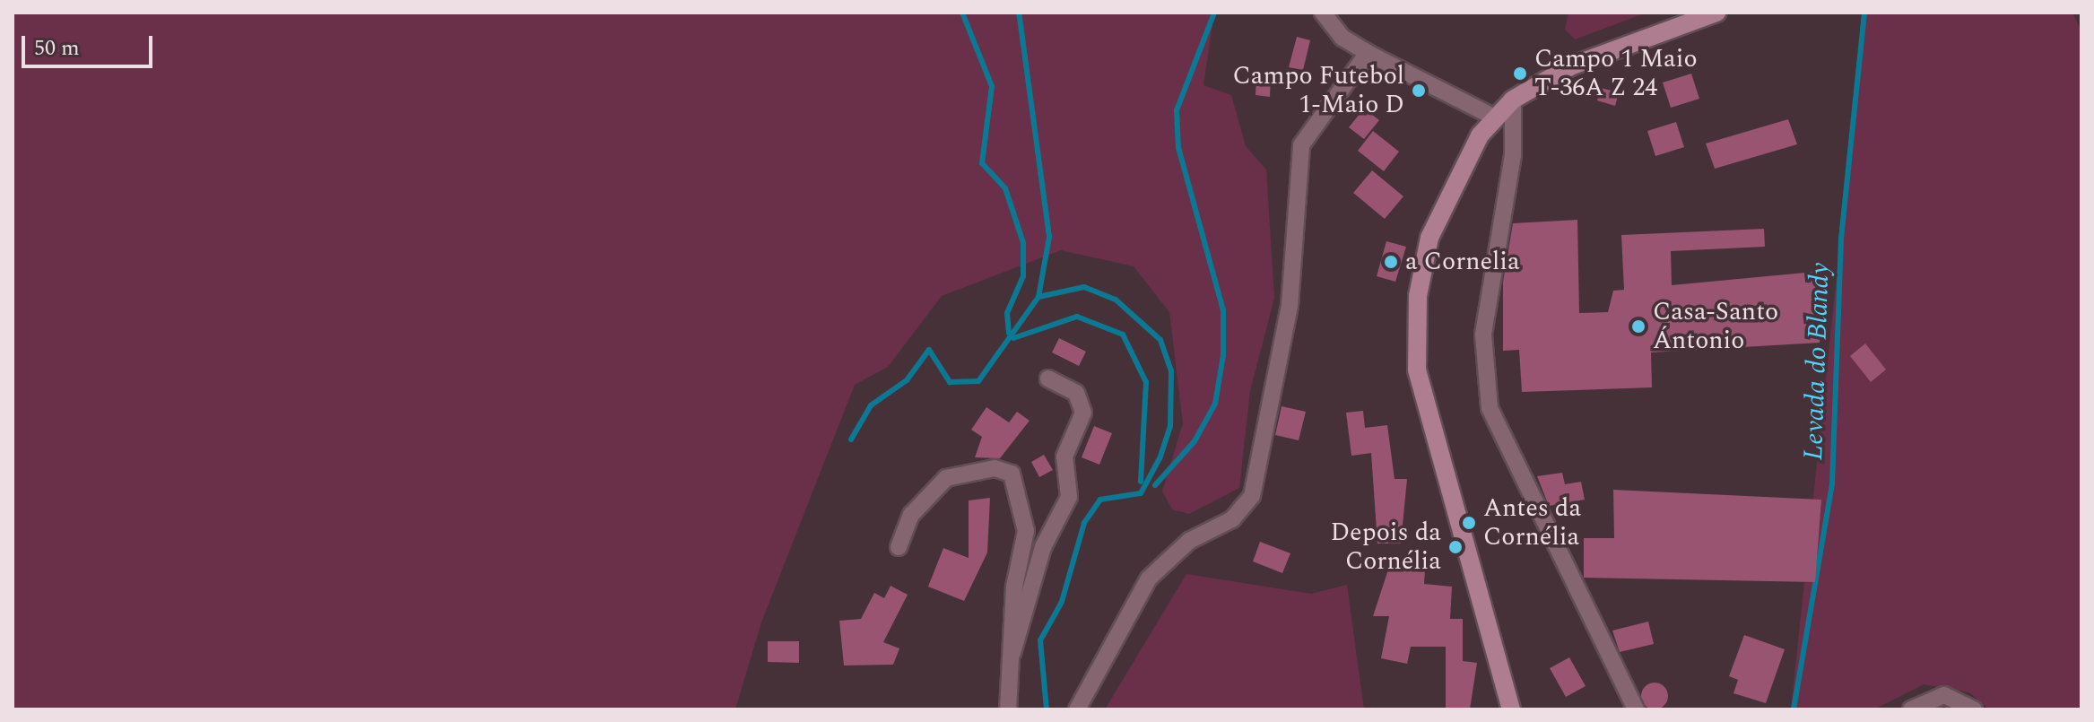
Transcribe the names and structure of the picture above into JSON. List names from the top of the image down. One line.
{"water":["Levada do Blandy"],"places":["Campo 1 Maio T-36A Z 24","Campo Futebol 1-Maio D","a Cornelia","Casa-Santo Ántonio","Antes da Cornélia","Depois da Cornélia"],"scale_bar":"50 m"}
